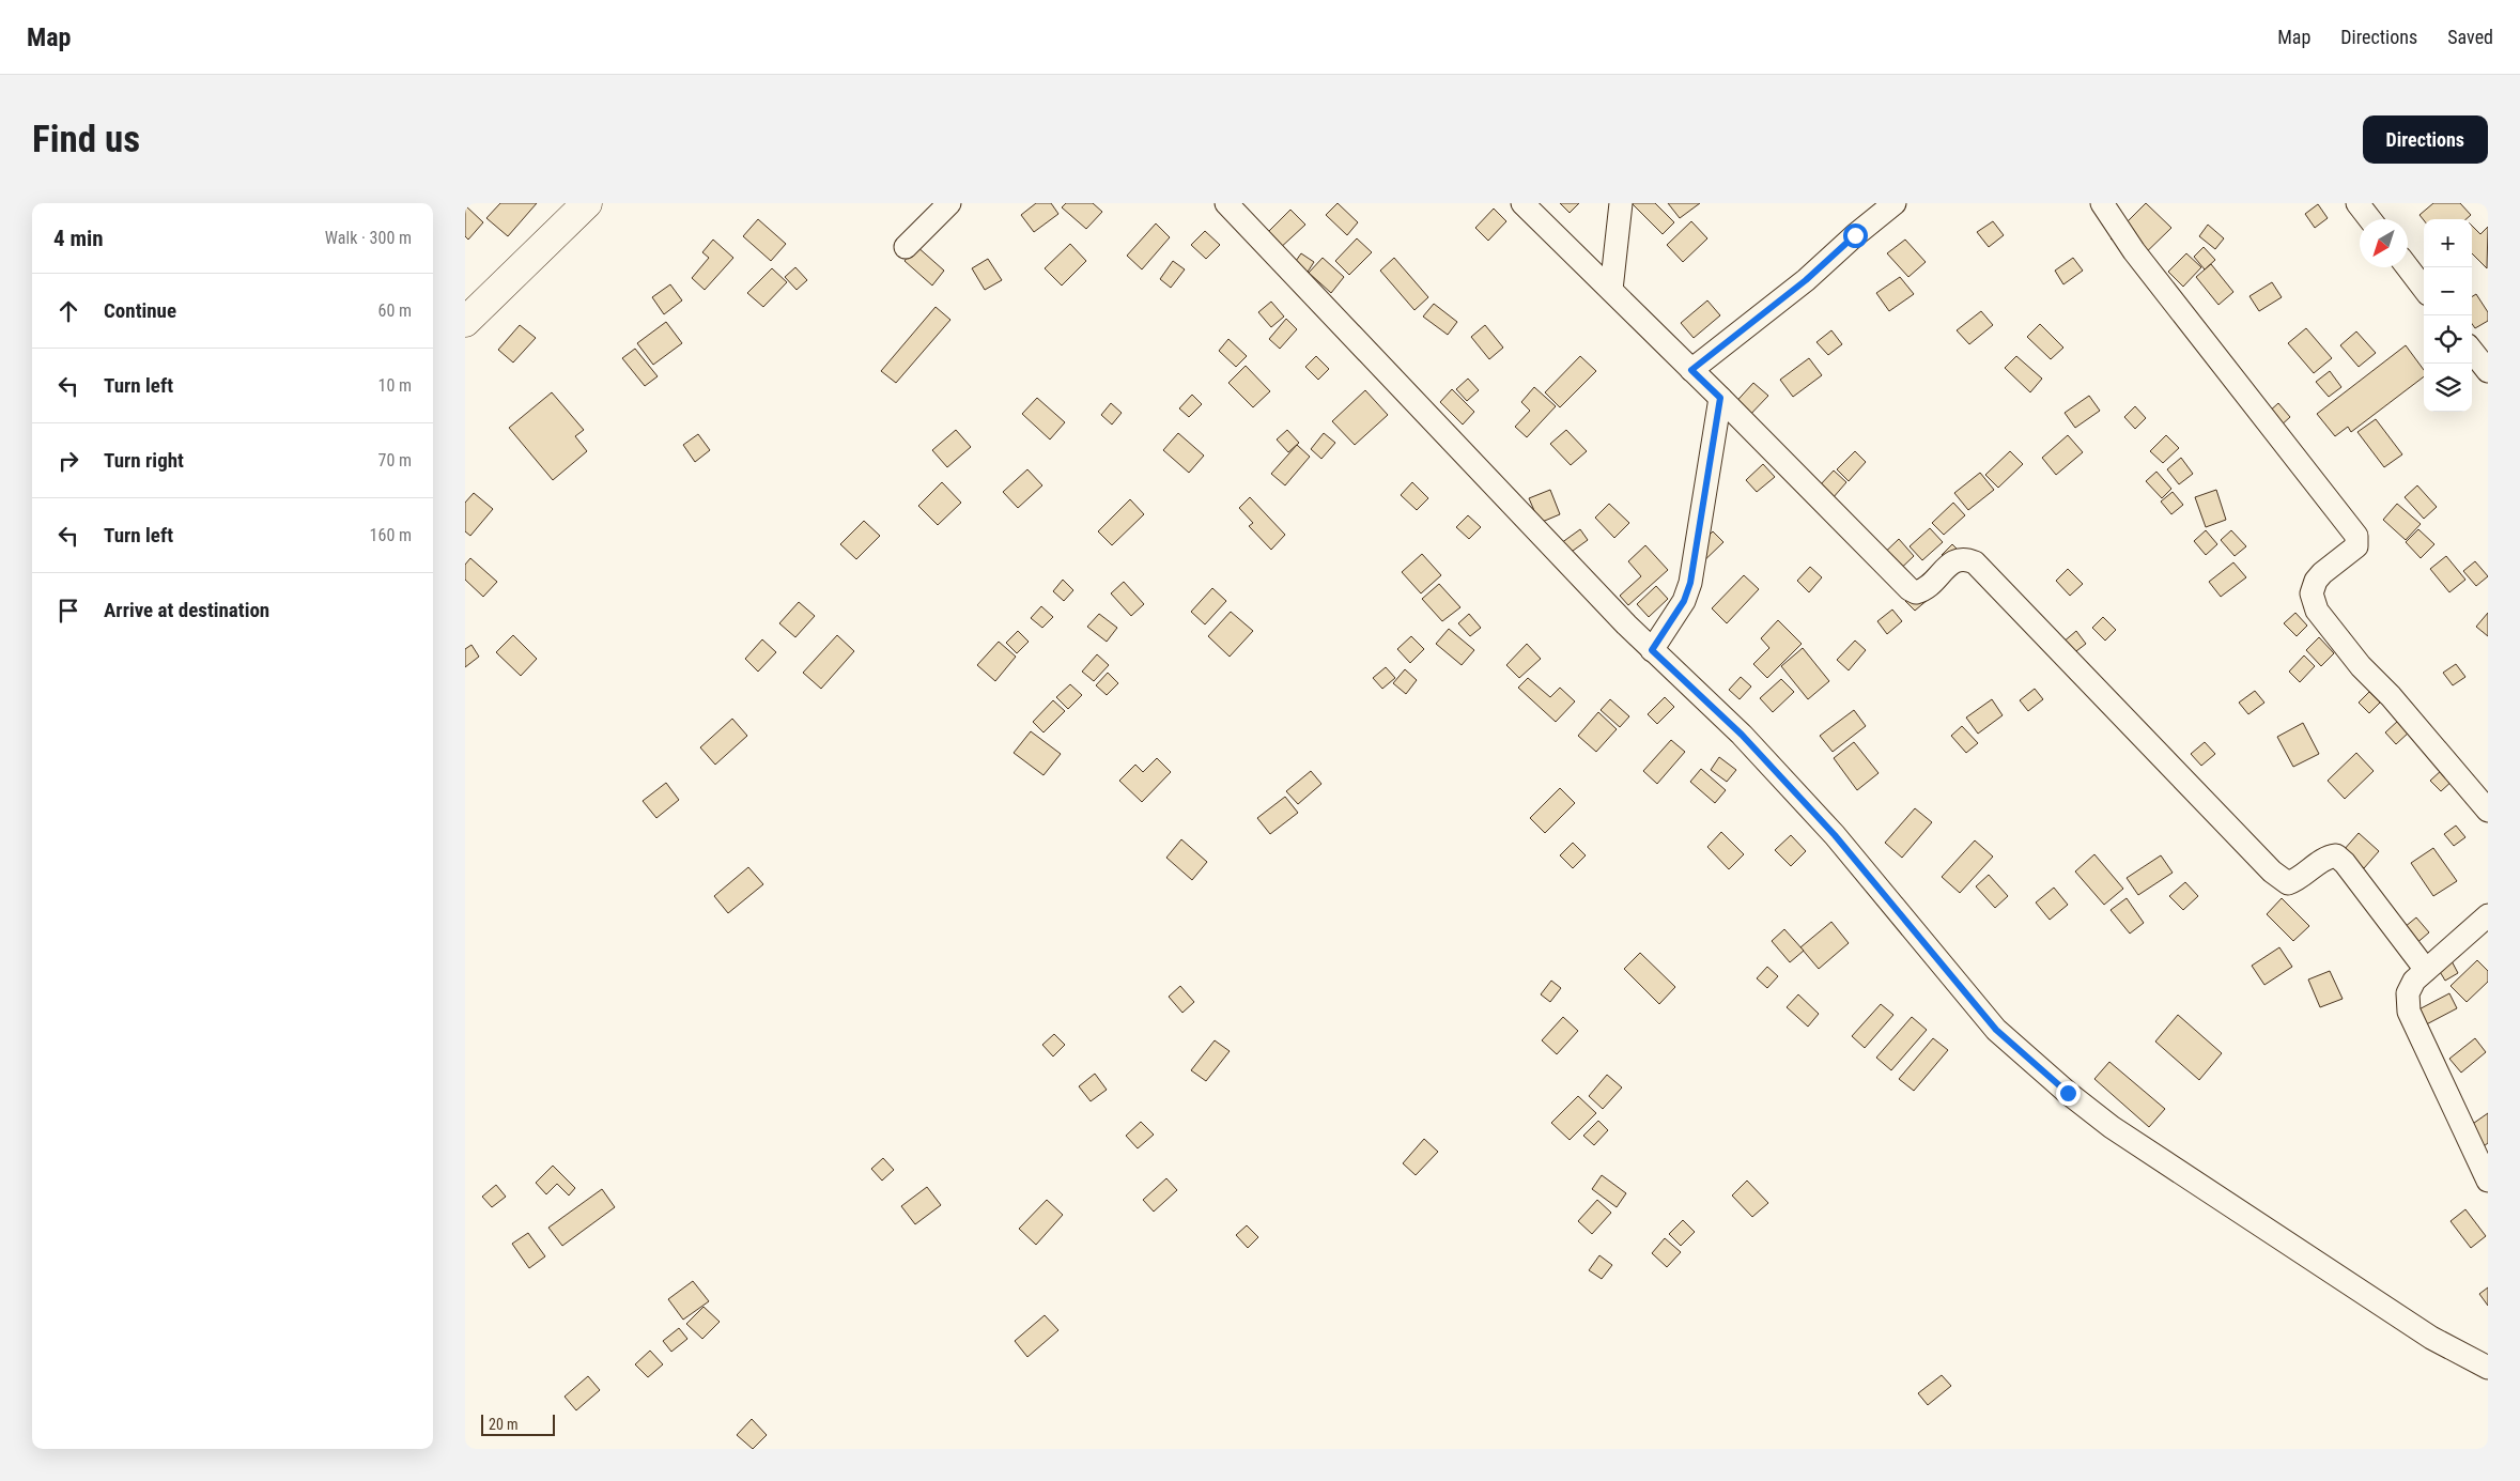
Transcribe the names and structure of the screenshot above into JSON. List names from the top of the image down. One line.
{"scale_bar":"20 m","north":"bottom left","page":{"header":"Map","nav":["Map","Directions","Saved"],"buttons":"Directions","title":"Find us","heading":["4 min","Walk · 300 m"],"map_buttons":["+","−"],"list":[["Continue","60 m"],["Turn left","10 m"],["Turn right","70 m"],["Turn left","160 m"],"Arrive at destination"],"scale":"20 m"}}
